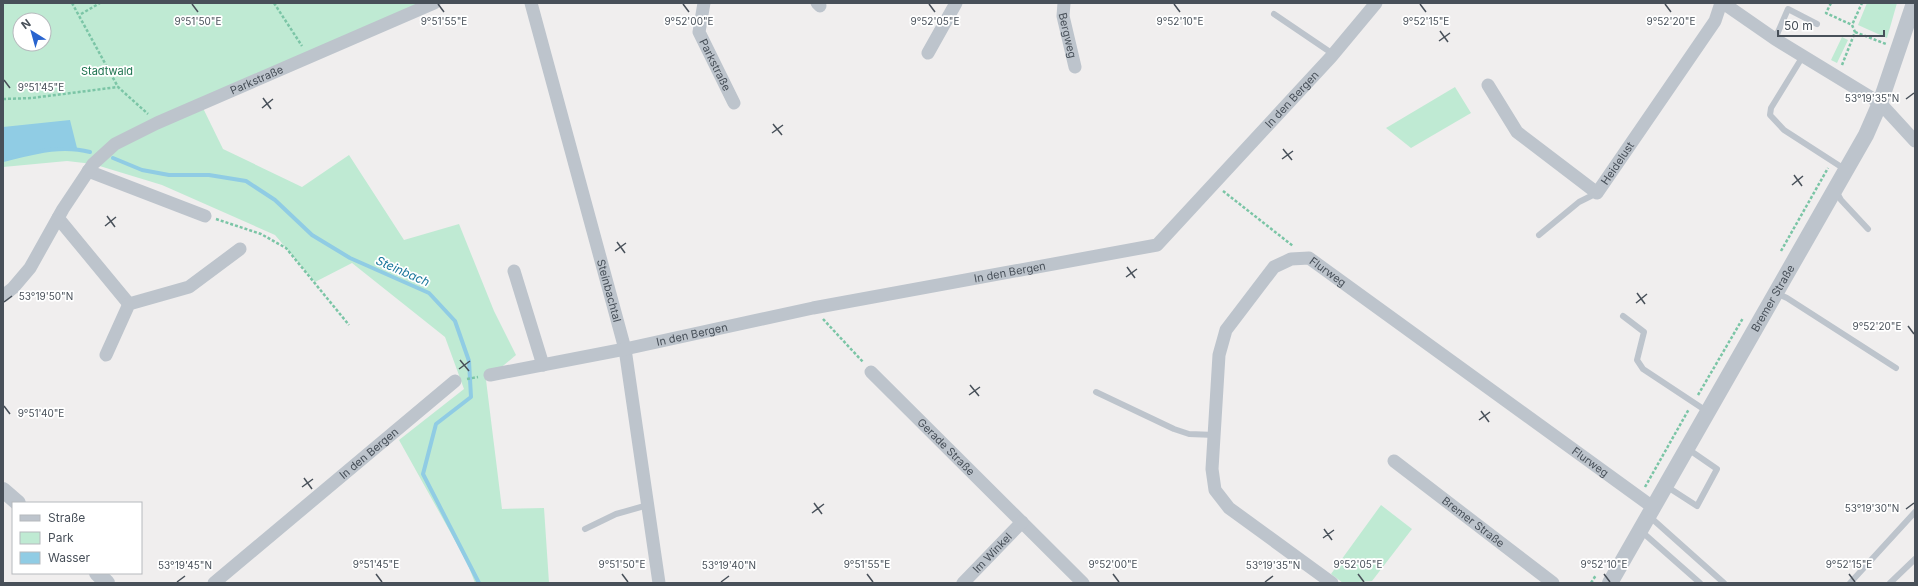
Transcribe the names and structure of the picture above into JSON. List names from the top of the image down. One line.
{"streets":{"street":["Bergweg","Parkstraße","In den Bergen","Heidelust","Flurweg","Steinbachtal","Bremer Straße","Gerade Straße","Im Winkel"]},"crossings":[["In den Bergen","Steinbachtal"],["Flurweg","Bremer Straße"],["Gerade Straße","Im Winkel"]],"water":["Steinbach"],"parks":["Stadtwald"],"legend":["Straße","Park","Wasser"],"scale_bar":"50 m","north":"top left","coordinates":["9°51'50\"E","9°51'55\"E","9°52'05\"E","9°52'10\"E","9°52'15\"E","9°52'20\"E","9°52'00\"E","9°51'45\"E","53°19'35\"N","53°19'50\"N","9°51'40\"E","53°19'30\"N","53°19'45\"N","53°19'40\"N"]}
